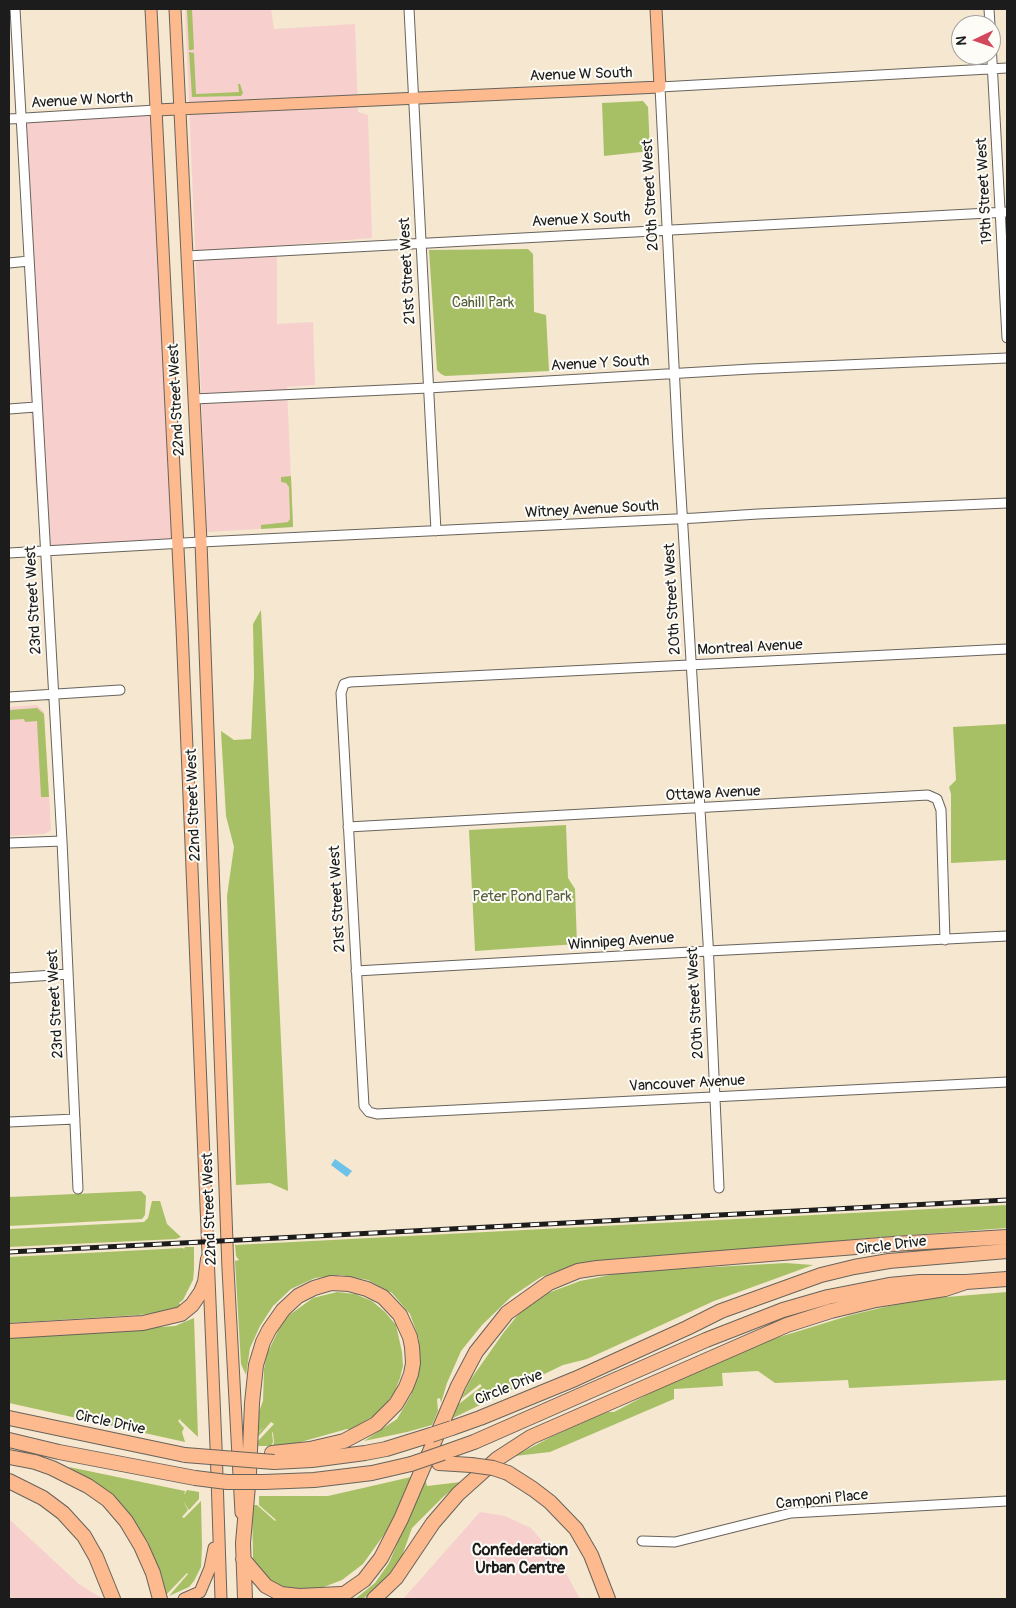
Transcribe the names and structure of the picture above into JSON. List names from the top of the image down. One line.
{"streets":{"highway":["22nd Street West","Circle Drive"],"main road":["Avenue W South","20th Street West"],"street":["Avenue W North","19th Street West","Avenue X South","21st Street West","Avenue Y South","Witney Avenue South","23rd Street West","Montreal Avenue","Ottawa Avenue","Winnipeg Avenue","Vancouver Avenue","Camponi Place"]},"crossings":[["Avenue W South","Avenue W North"],["Avenue W South","19th Street West"],["Avenue W South","20th Street West"],["Avenue W South","21st Street West"],["Avenue W South","22nd Street West"],["Avenue W North","22nd Street West"],["Avenue W North","23rd Street West"],["19th Street West","Avenue X South"],["20th Street West","Avenue X South"],["20th Street West","Avenue Y South"],["20th Street West","Witney Avenue South"],["20th Street West","Montreal Avenue"],["20th Street West","Ottawa Avenue"],["20th Street West","Winnipeg Avenue"],["20th Street West","Vancouver Avenue"],["Avenue X South","21st Street West"],["Avenue X South","22nd Street West"],["21st Street West","Avenue Y South"],["21st Street West","Witney Avenue South"],["21st Street West","Montreal Avenue"],["21st Street West","Ottawa Avenue"],["21st Street West","Winnipeg Avenue"],["21st Street West","Vancouver Avenue"],["Avenue Y South","22nd Street West"],["22nd Street West","Witney Avenue South"],["Witney Avenue South","23rd Street West"],["Ottawa Avenue","Winnipeg Avenue"]],"districts":["Confederation Urban Centre"],"parks":["Cahill Park","Peter Pond Park"],"north":"left"}
